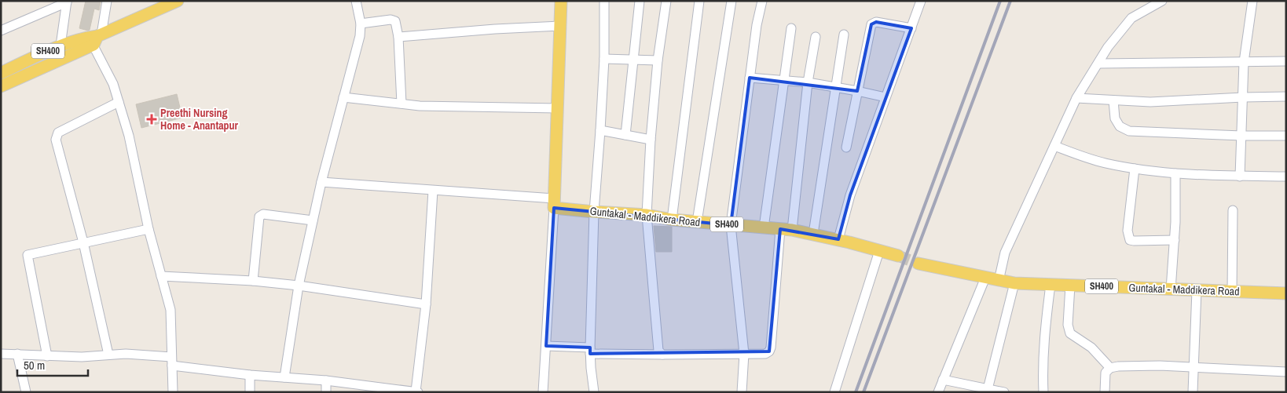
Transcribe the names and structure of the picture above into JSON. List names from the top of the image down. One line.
{"streets":{"main road":["SH400","Guntakal - Maddikera Road"]},"places":{"health":["Preethi Nursing Home - Anantapur"]},"scale_bar":"50 m"}
